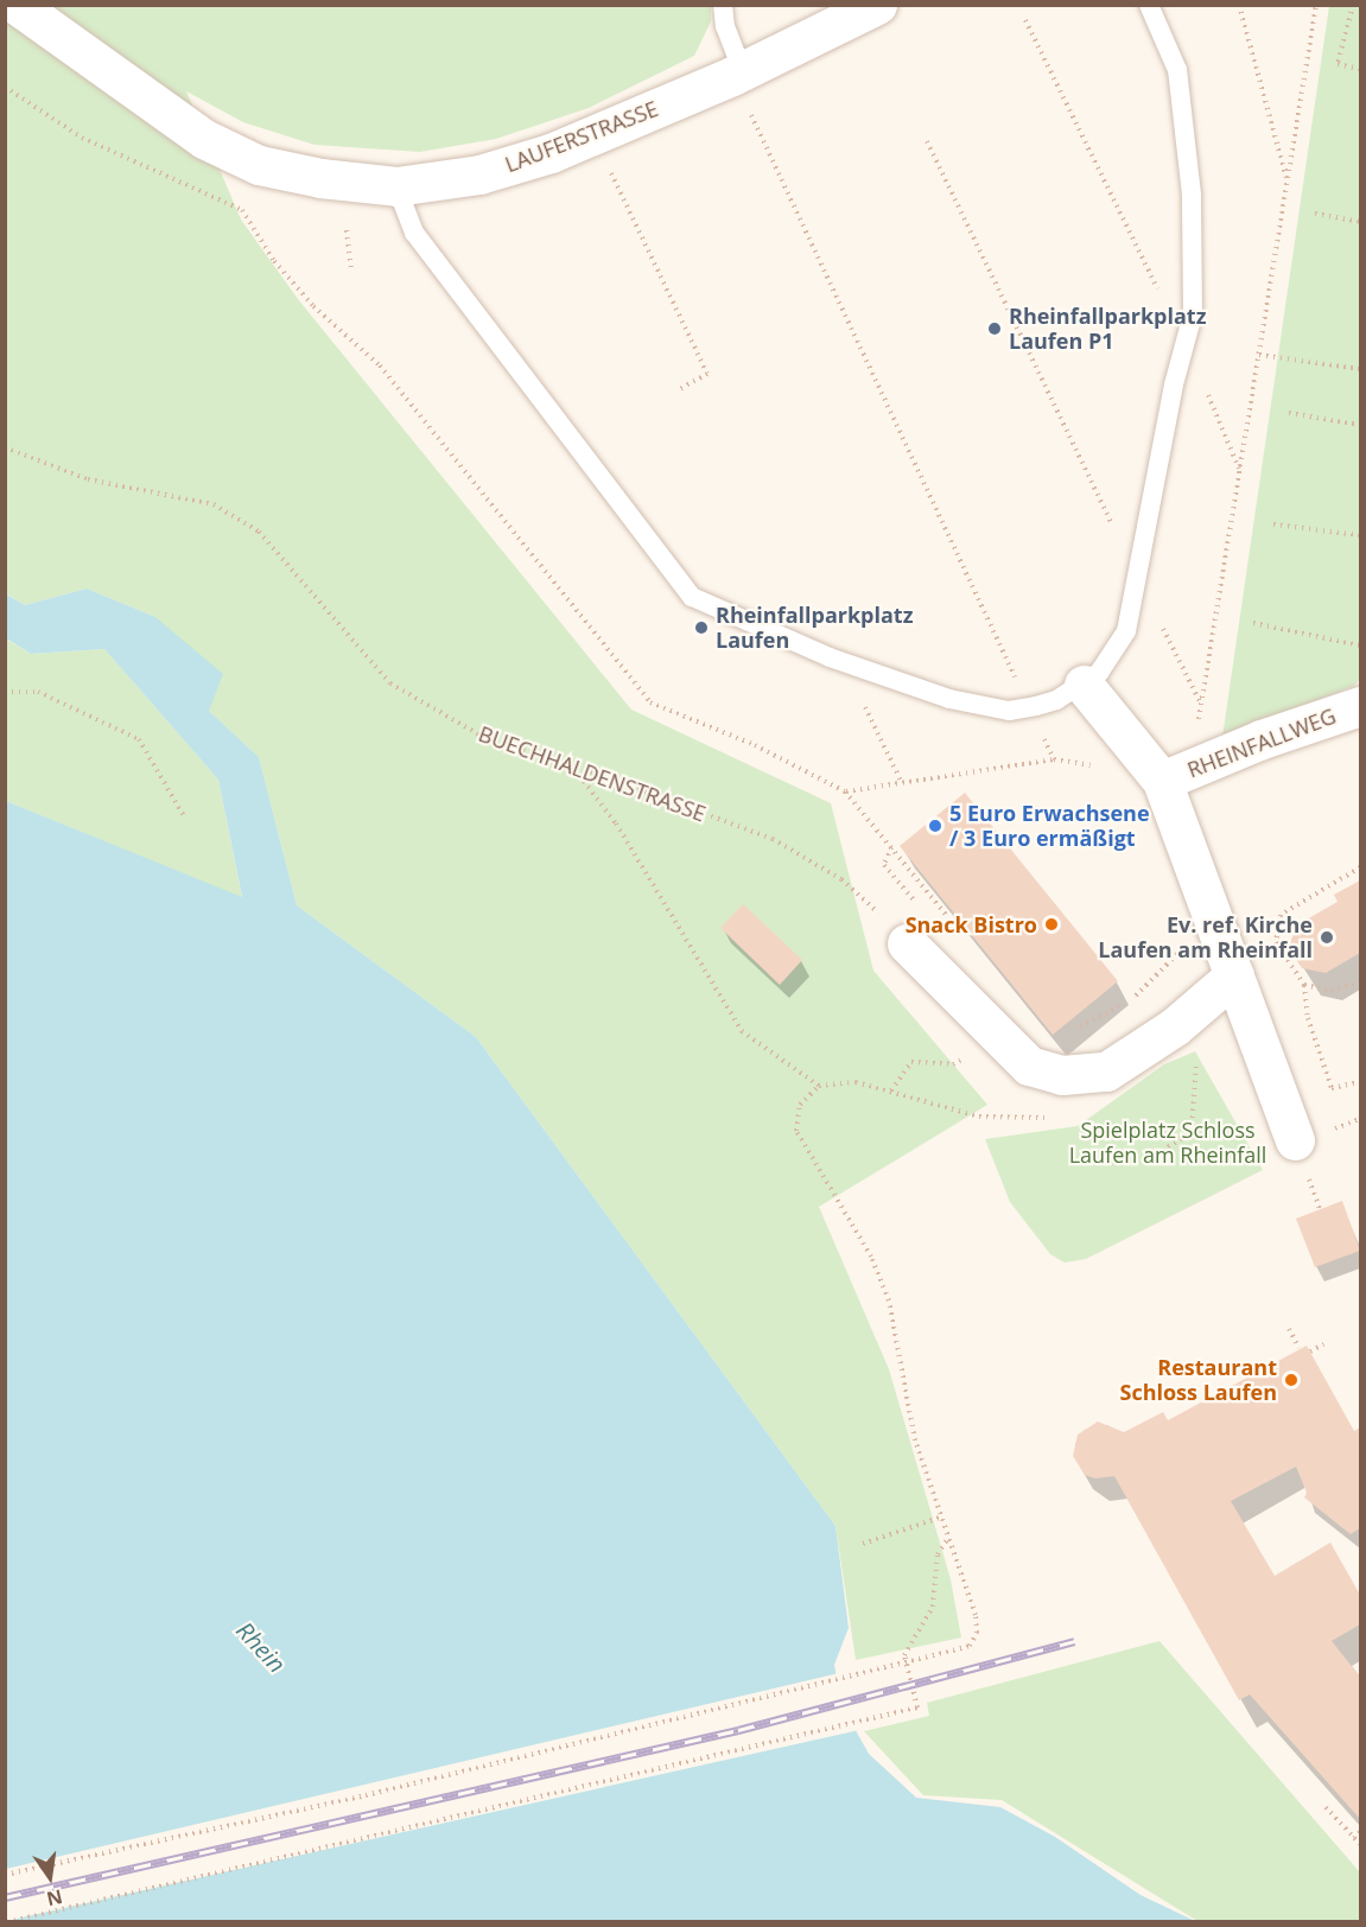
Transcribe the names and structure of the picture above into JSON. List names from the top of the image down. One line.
{"streets":{"street":["LAUFERSTRASSE","RHEINFALLWEG"],"path":["BUECHHALDENSTRASSE"]},"water":["Rhein"],"parks":["Spielplatz Schloss Laufen am Rheinfall"],"places":["Rheinfallparkplatz Laufen P1","Rheinfallparkplatz Laufen","5 Euro Erwachsene / 3 Euro ermäßigt","Snack Bistro","Ev. ref. Kirche Laufen am Rheinfall","Restaurant Schloss Laufen"],"north":"bottom"}
